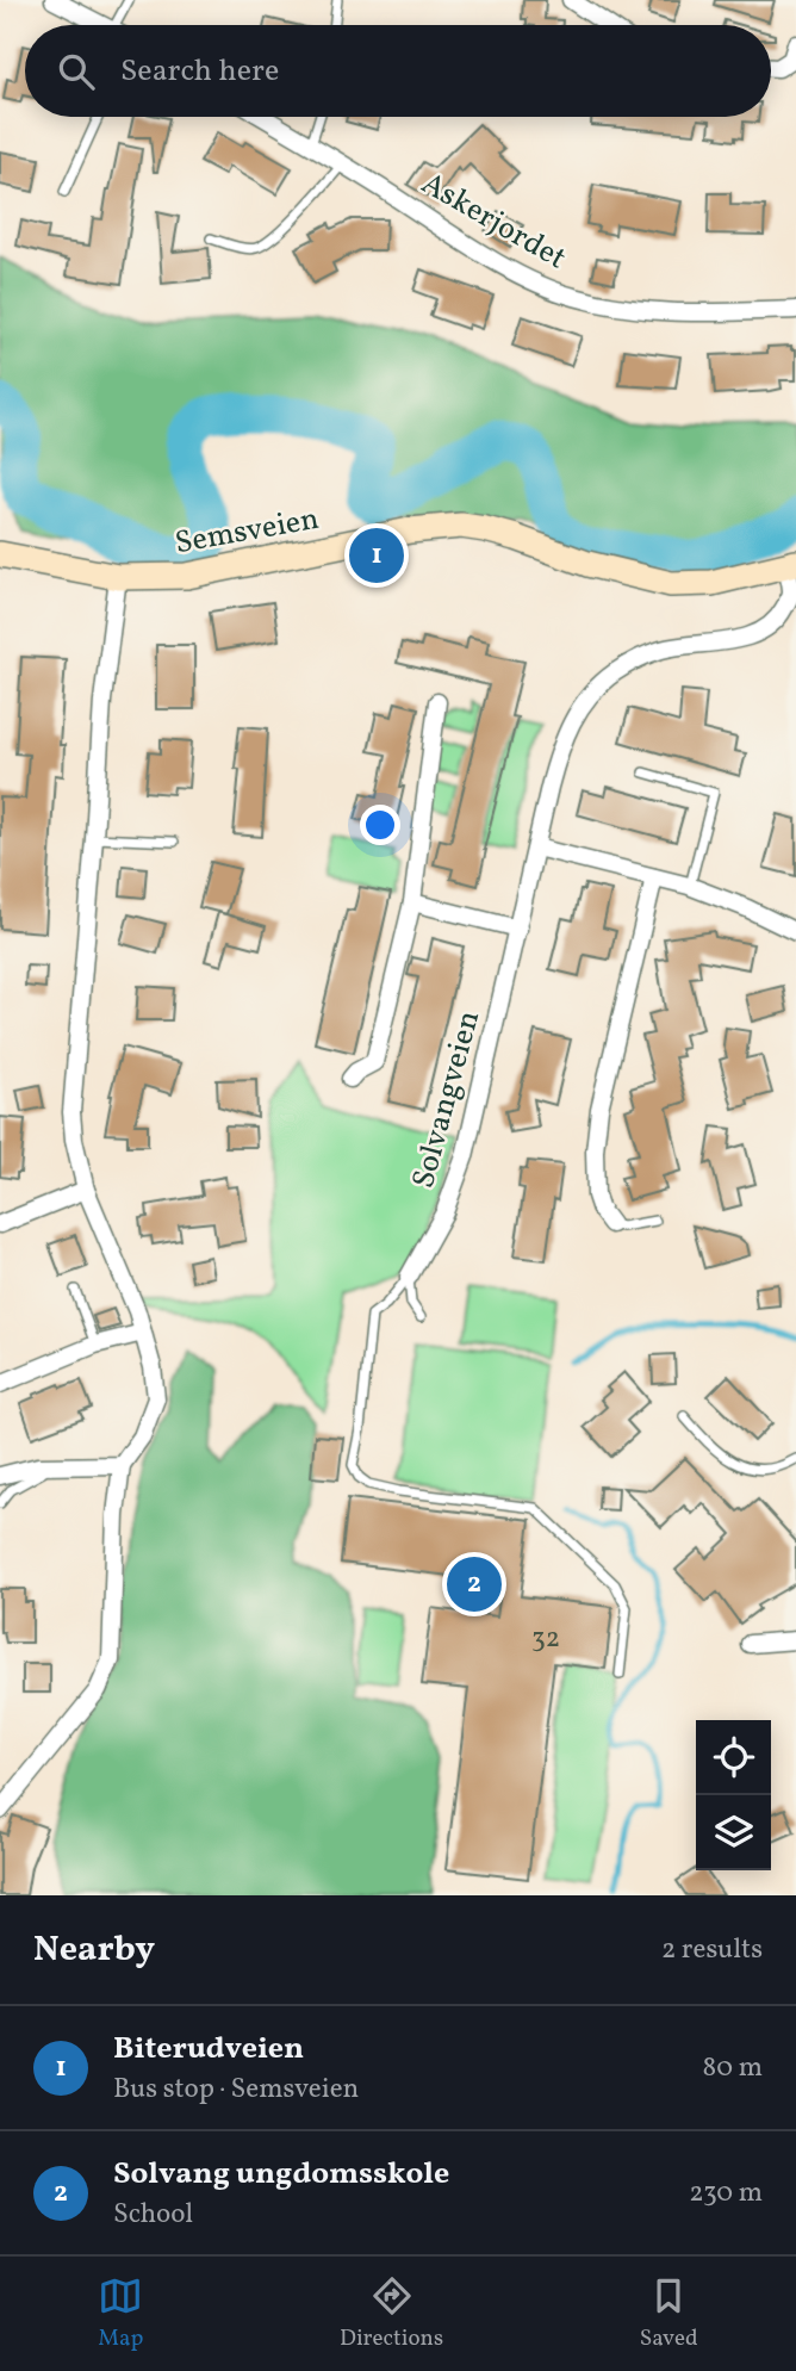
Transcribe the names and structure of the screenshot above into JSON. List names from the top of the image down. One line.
{"streets":{"main road":["Semsveien"],"street":["Askerjordet","Solvangveien"]},"crossings":[["Semsveien","Solvangveien"]],"house_numbers":["32"],"page":{"search":"Search here","pins":["1","2"],"heading":["Nearby","2 results"],"list":[{"mark":"1","name":"Biterudveien","note":"Bus stop · Semsveien","value":"80 m"},{"mark":"2","name":"Solvang ungdomsskole","note":"School","value":"230 m"}],"nav":["Map","Directions","Saved"]}}
